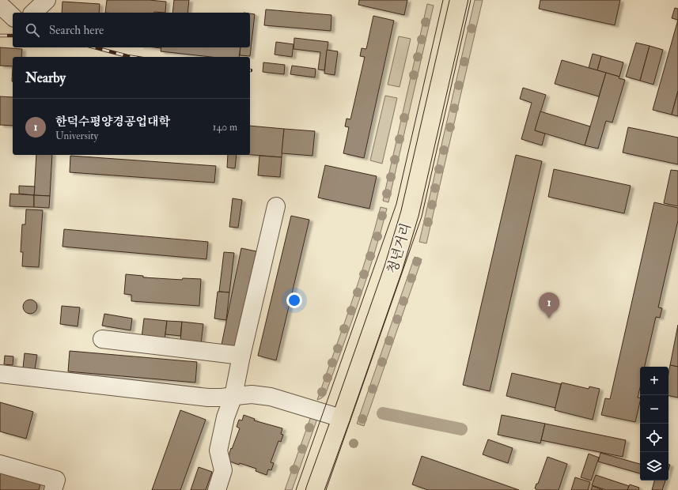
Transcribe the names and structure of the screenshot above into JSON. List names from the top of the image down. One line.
{"streets":{"main road":["청년거리"]},"page":{"search":"Search here","heading":"Nearby","list":[{"mark":"1","name":"한덕수평양경공업대학","note":"University","value":"140 m"}],"pins":"1","map_buttons":["+","−"]}}
